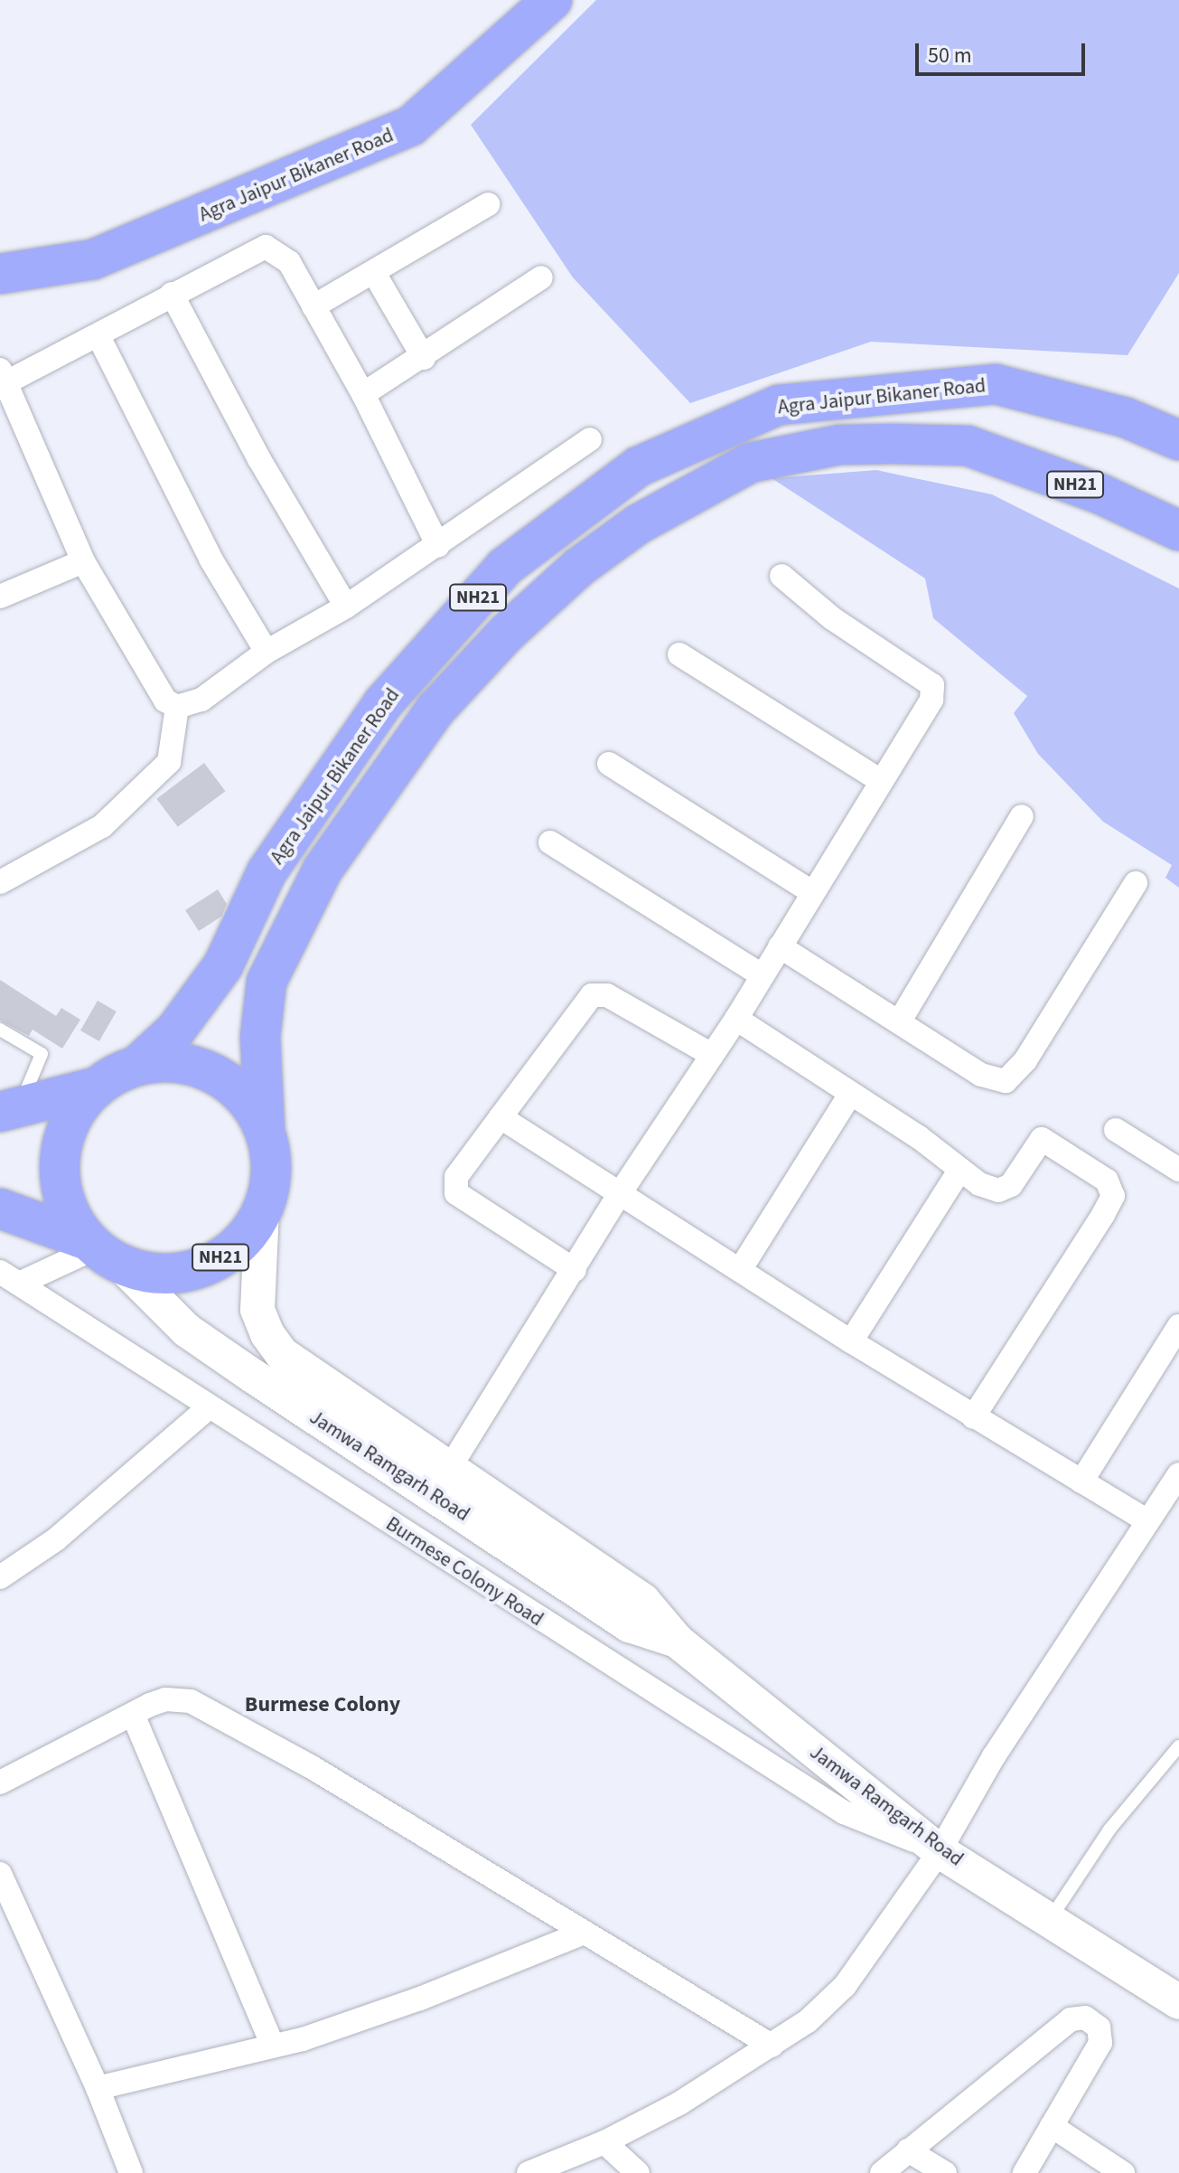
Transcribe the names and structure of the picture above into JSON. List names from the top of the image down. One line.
{"streets":{"highway":["Agra Jaipur Bikaner Road","NH21","Jamwa Ramgarh Road"],"street":["Burmese Colony Road"]},"crossings":[["Agra Jaipur Bikaner Road","NH21"],["Agra Jaipur Bikaner Road","Jamwa Ramgarh Road"],["NH21","Jamwa Ramgarh Road"],["Jamwa Ramgarh Road","Burmese Colony Road"]],"districts":["Burmese Colony"],"scale_bar":"50 m"}
